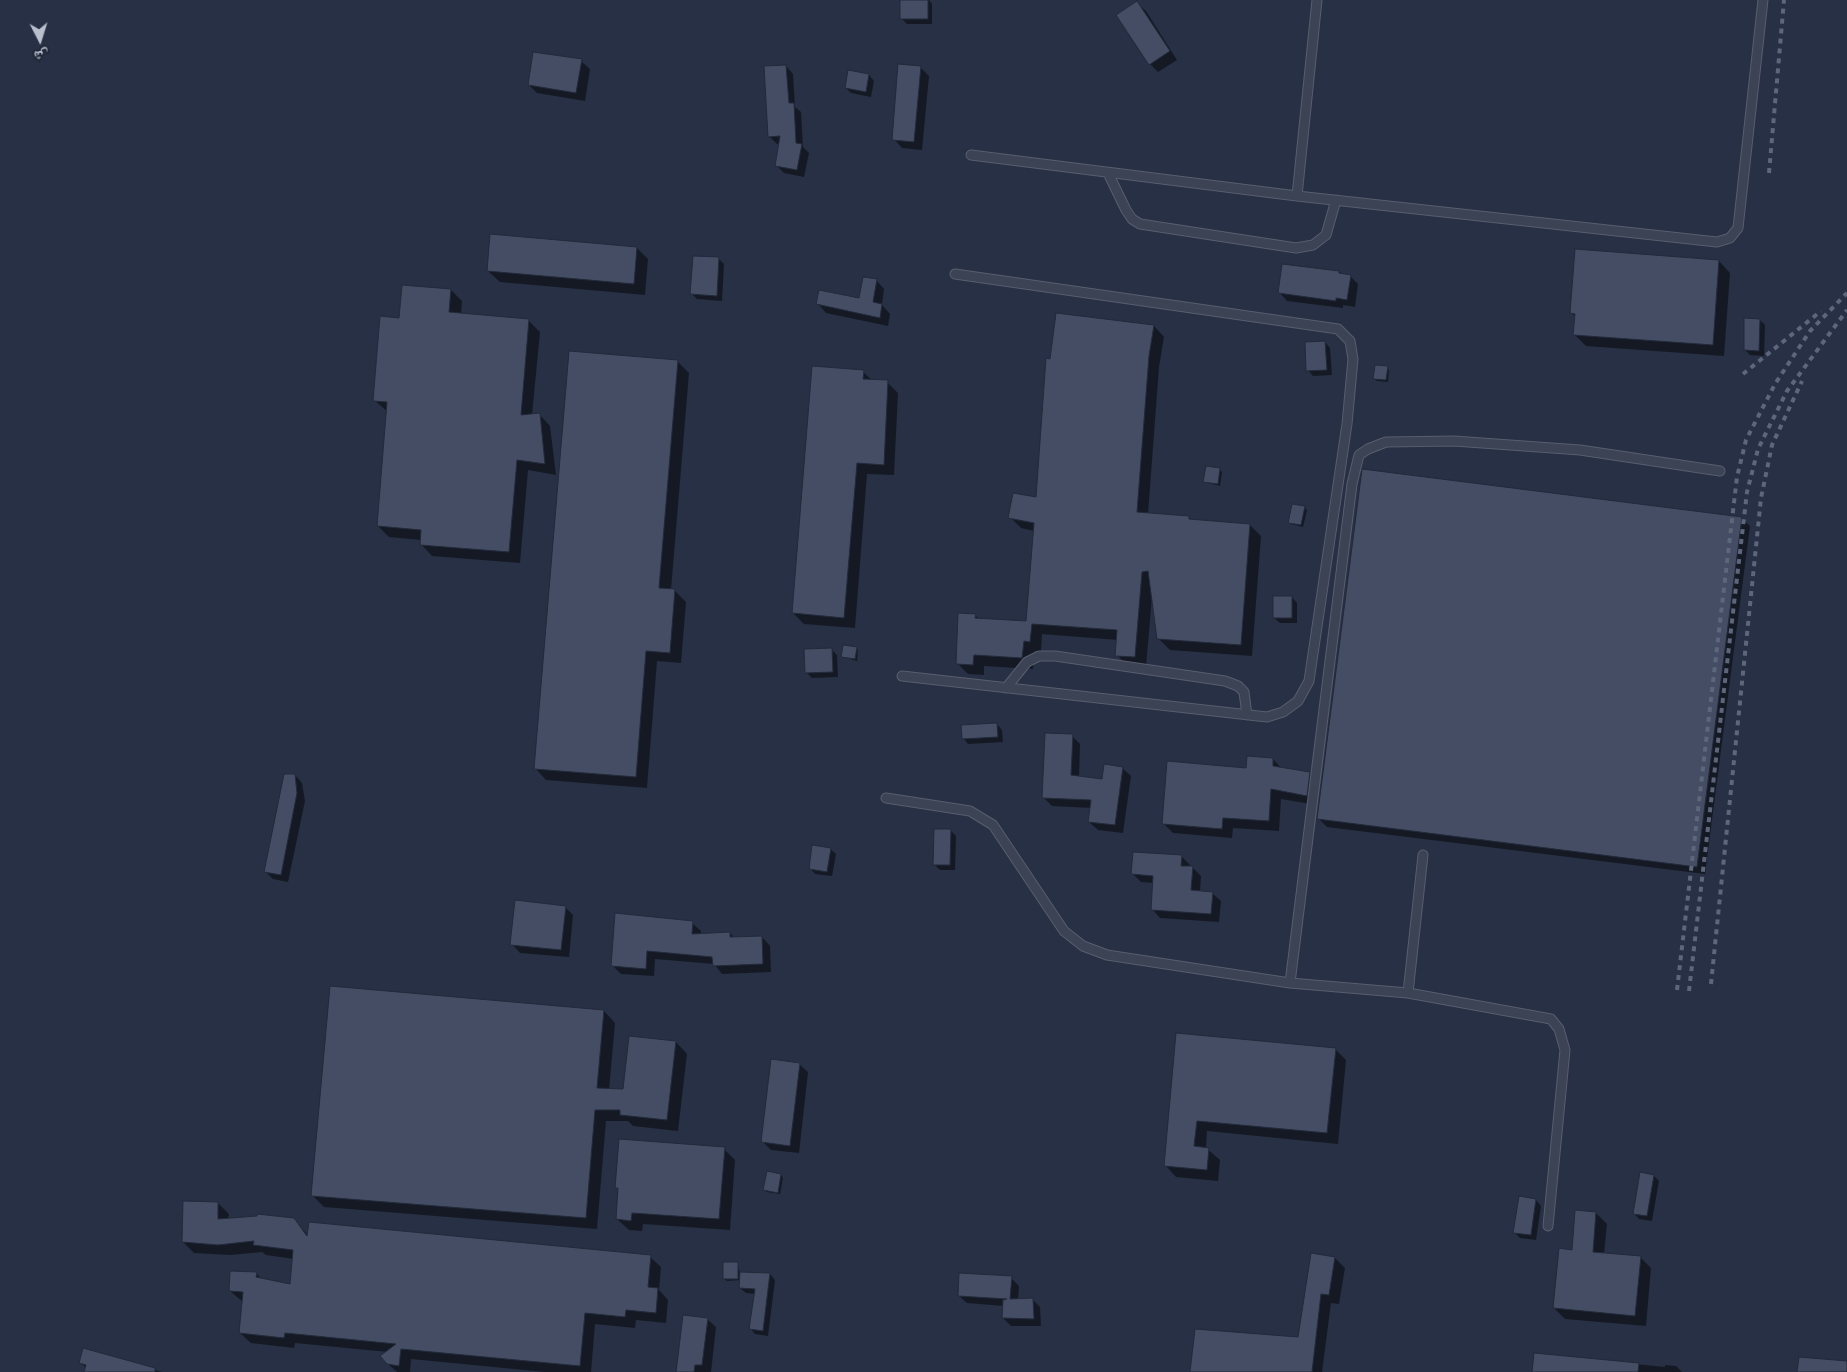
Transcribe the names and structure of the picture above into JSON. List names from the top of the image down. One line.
{"north":"bottom"}
